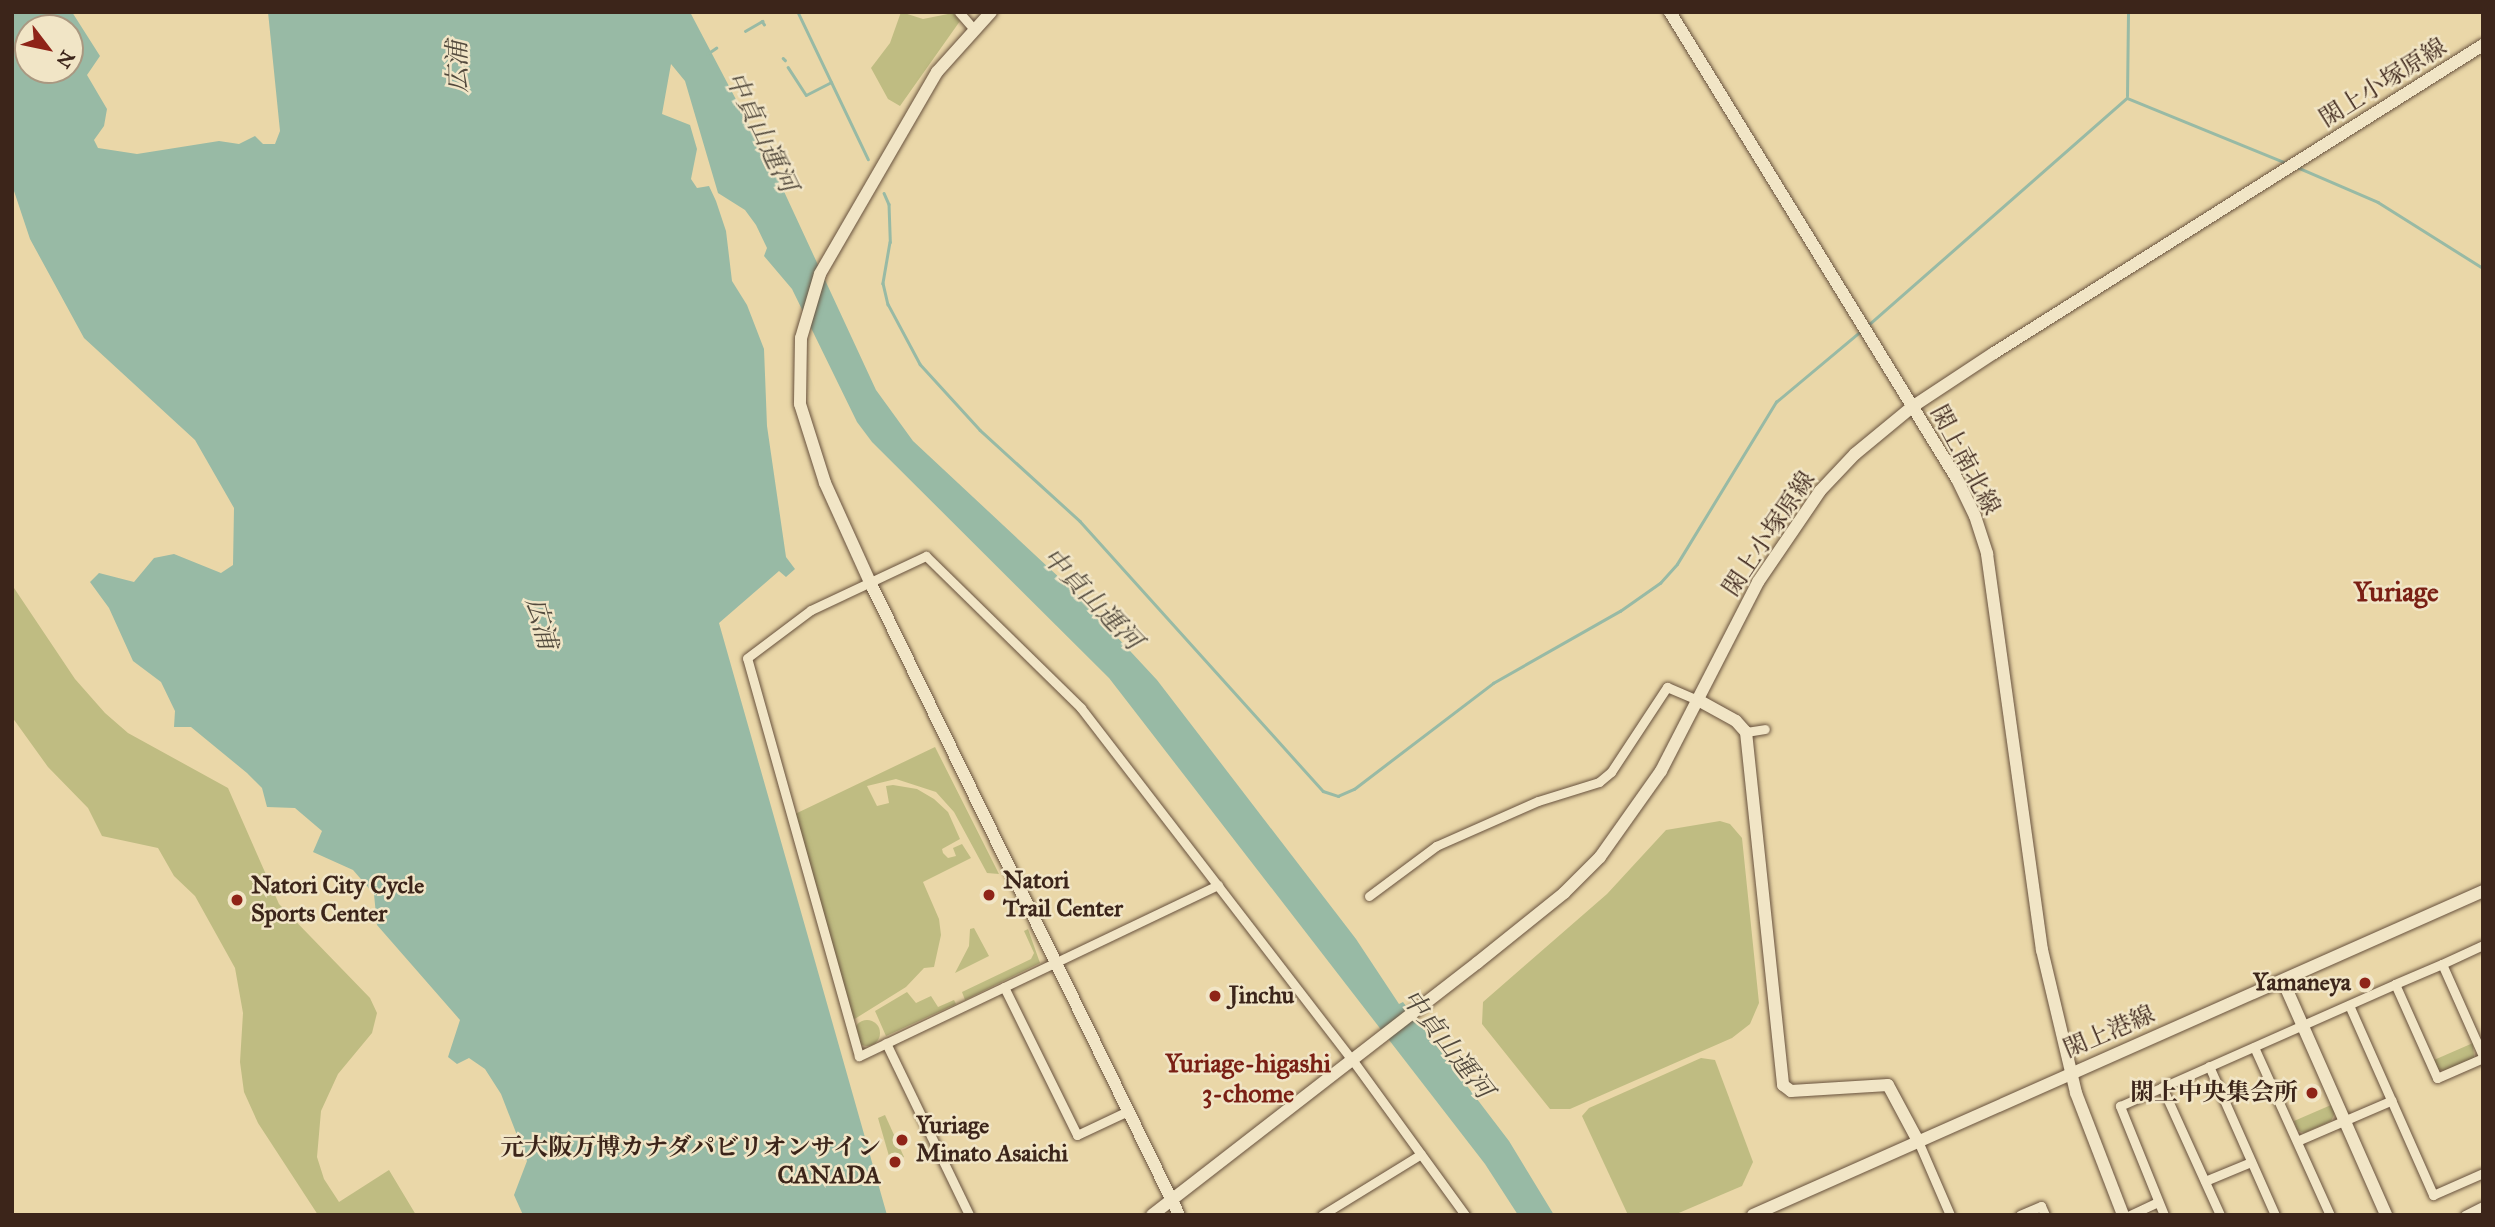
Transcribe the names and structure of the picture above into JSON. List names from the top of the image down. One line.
{"streets":{"street":["閖上小塚原線","閖上南北線","閖上港線"]},"crossings":[["閖上小塚原線","閖上南北線"],["閖上南北線","閖上港線"]],"districts":["Yuriage","Yuriage-higashi 3-chome"],"water":["広浦","中貞山運河"],"places":["Natori Trail Center","Natori City Cycle Sports Center","Yamaneya","Jinchu","閖上中央集会所","Yuriage Minato Asaichi","元大阪万博カナダパビリオンサイン CANADA"],"north":"bottom right"}
